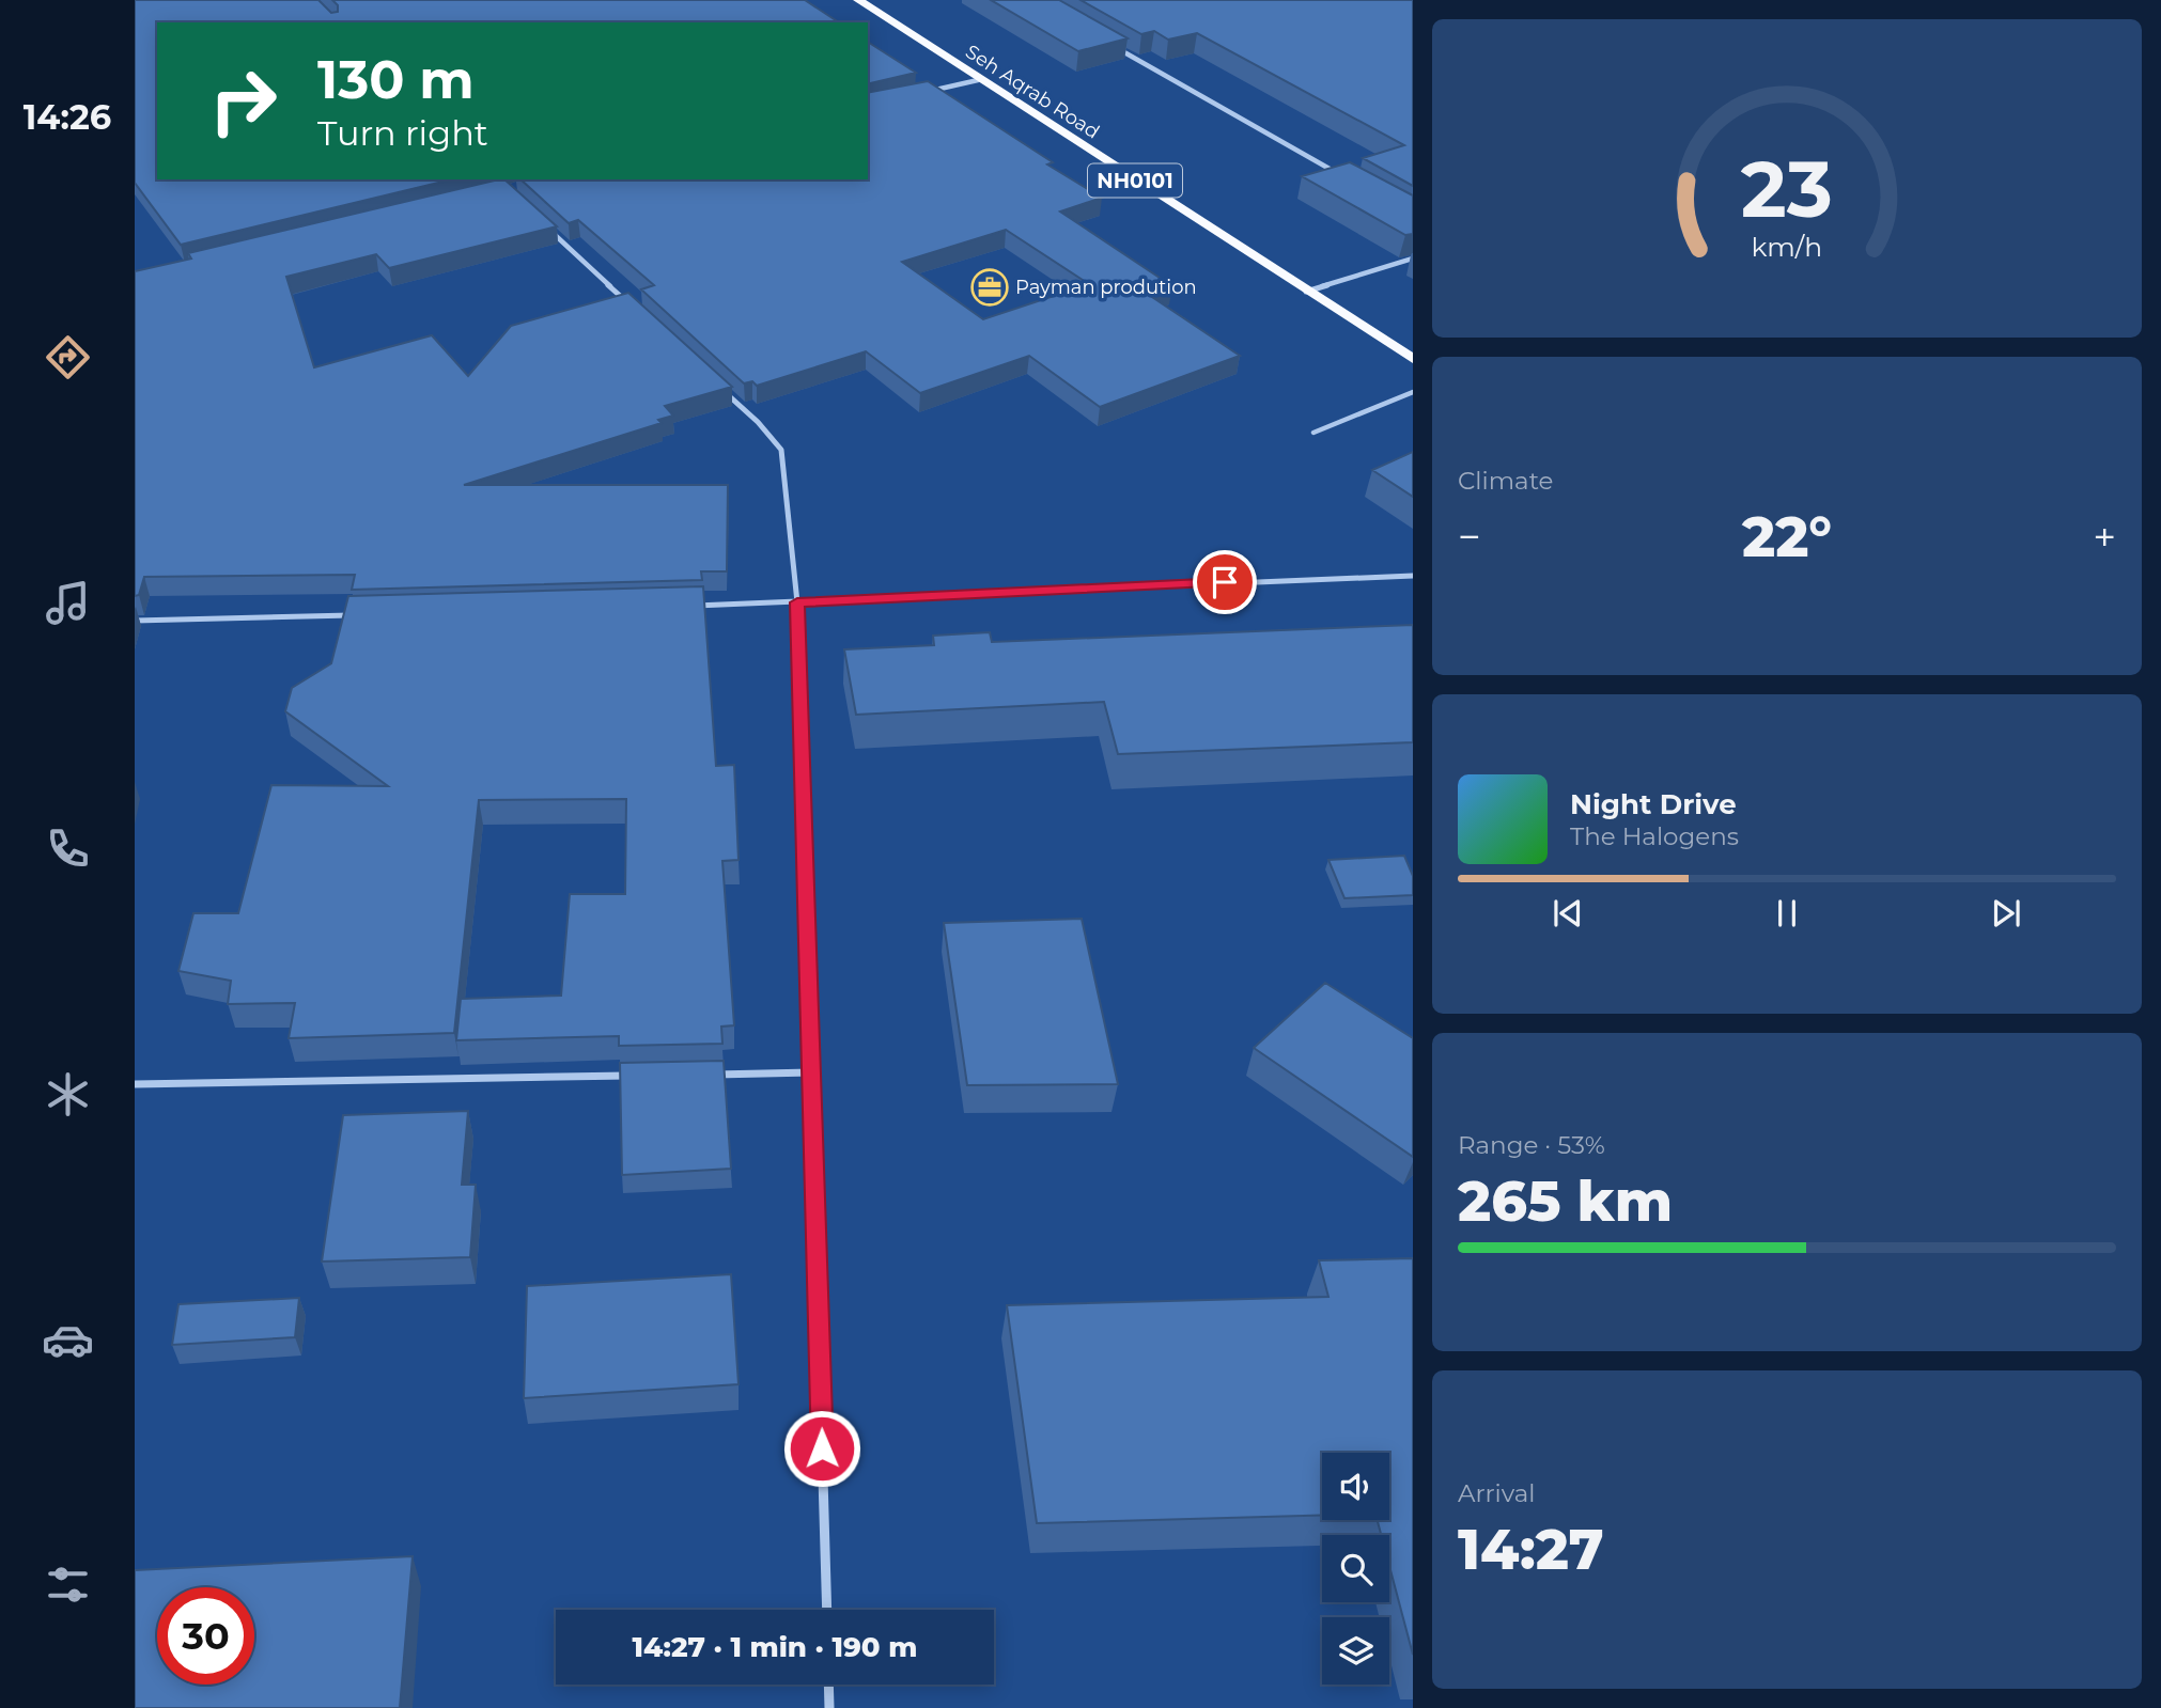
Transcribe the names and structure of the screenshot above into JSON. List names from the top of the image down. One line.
{"streets":{"highway":["Seh Aqrab Road","NH0101"]},"places":{"office":["Payman prodution"]},"page":{"tabs":"14:26","turn":["130 m","Turn right"],"tile":["Climate",["Range · 53%","265 km"],["Arrival","14:27"]],"heat":["−","22°","+"],"song":["Night Drive","The Halogens"],"limit":"30","trip":"14:27 · 1 min · 190 m","gauge":["23","km/h"]}}
